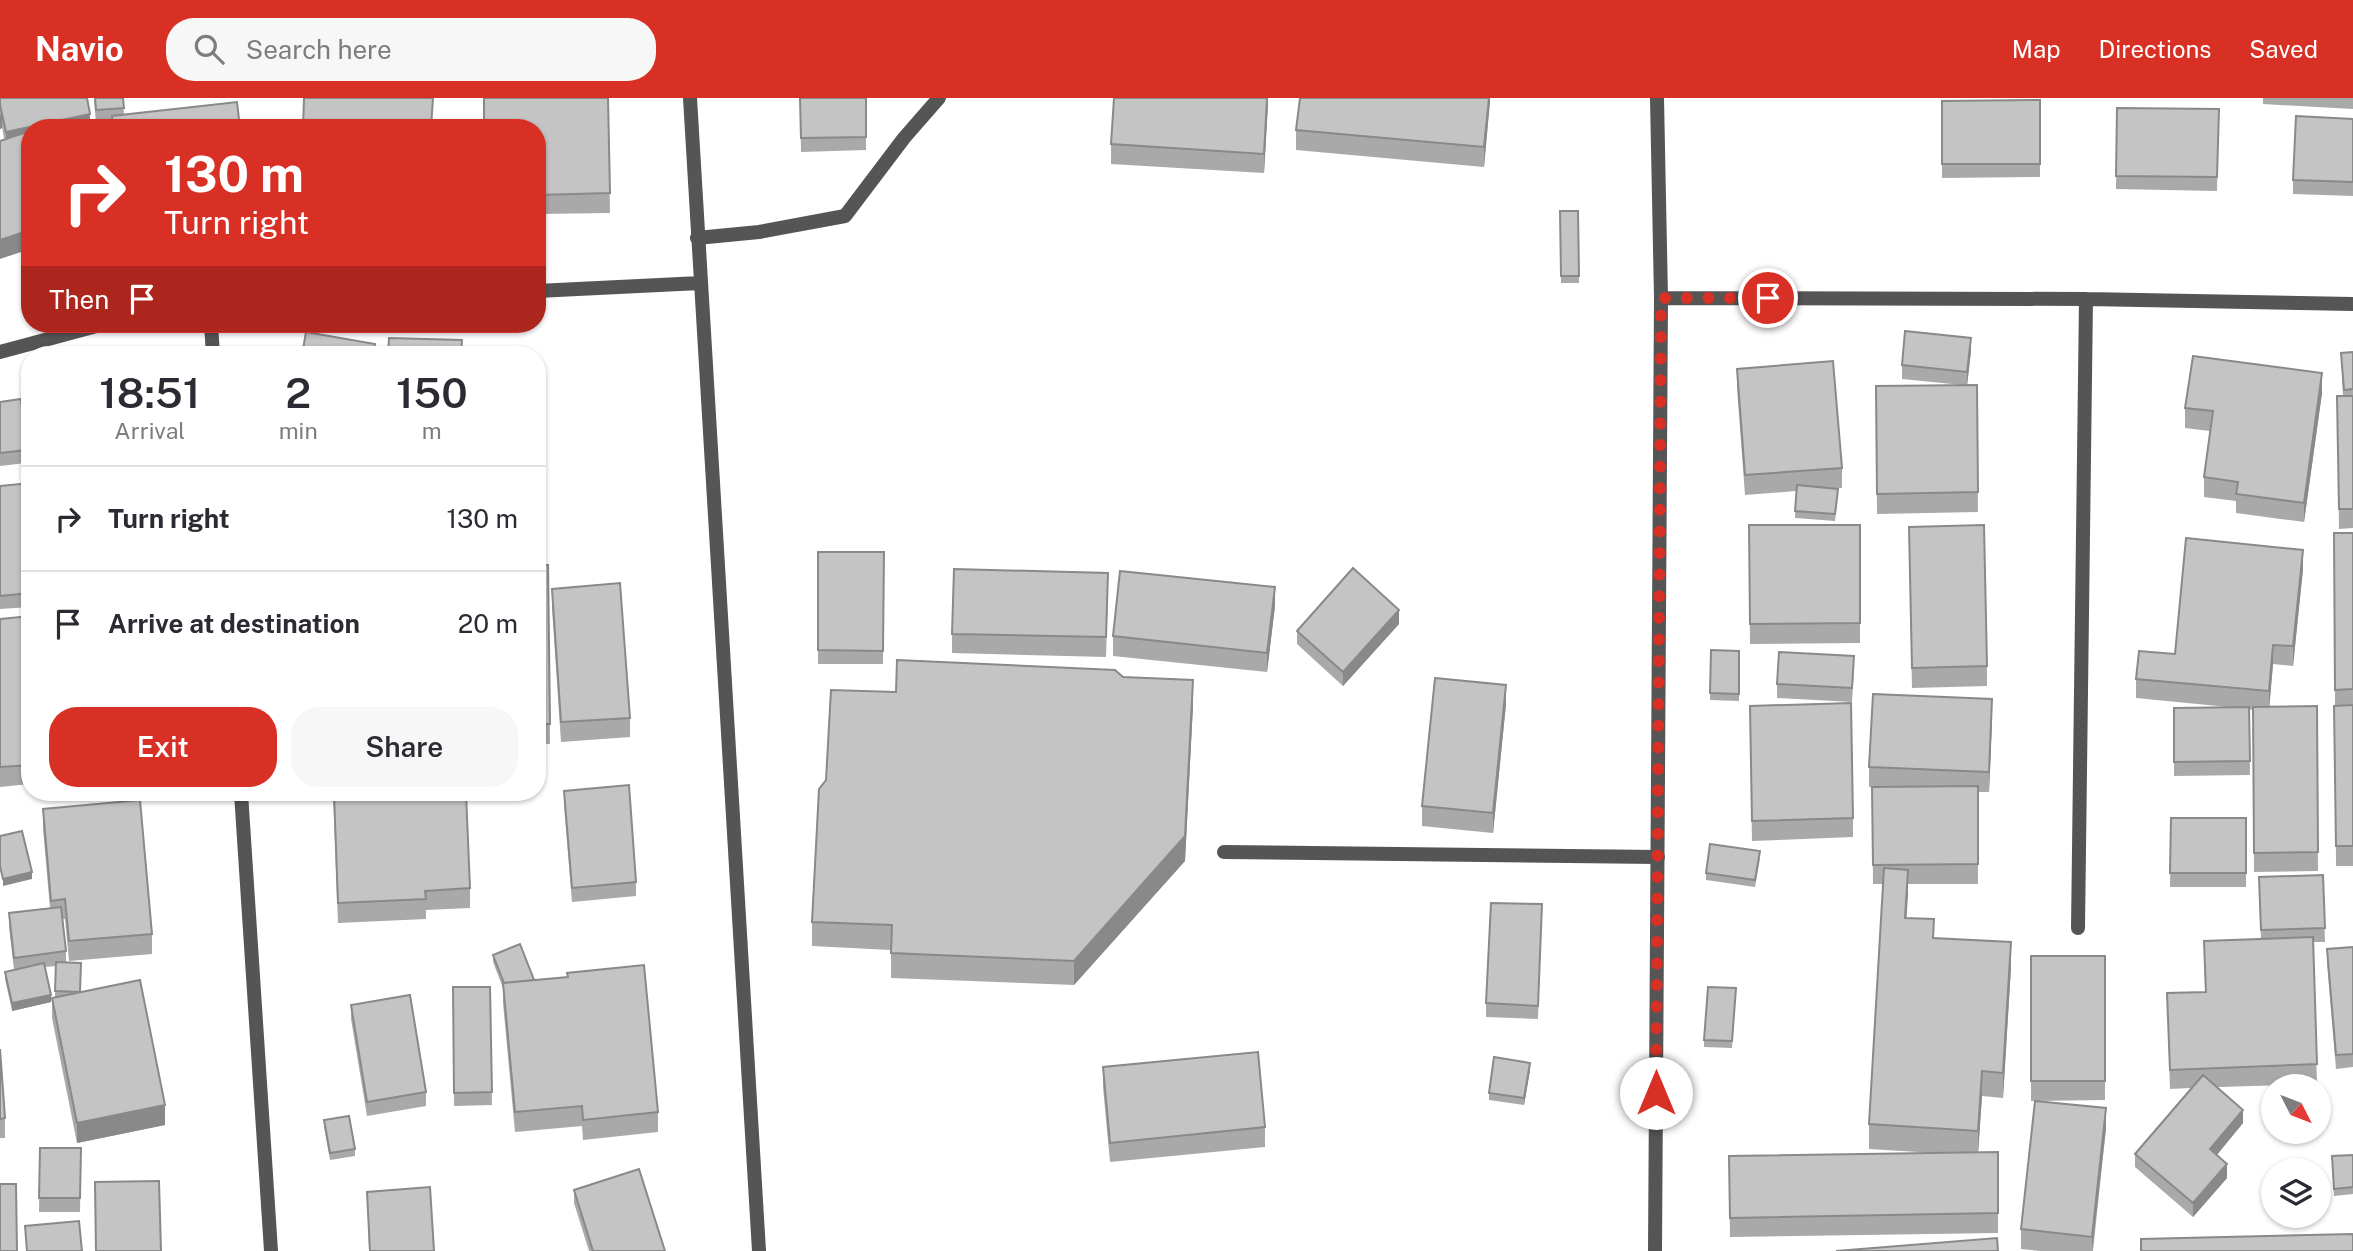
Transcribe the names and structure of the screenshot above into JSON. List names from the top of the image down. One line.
{"north":"bottom right","page":{"header":"Navio","search":"Search here","nav":["Map","Directions","Saved"],"turn":["130 m","Turn right"],"then":"Then","eta":["18:51","Arrival","2","min","150","m"],"list":[{"name":"Turn right","value":"130 m"},{"name":"Arrive at destination","value":"20 m"}],"buttons":["Exit","Share"]}}
